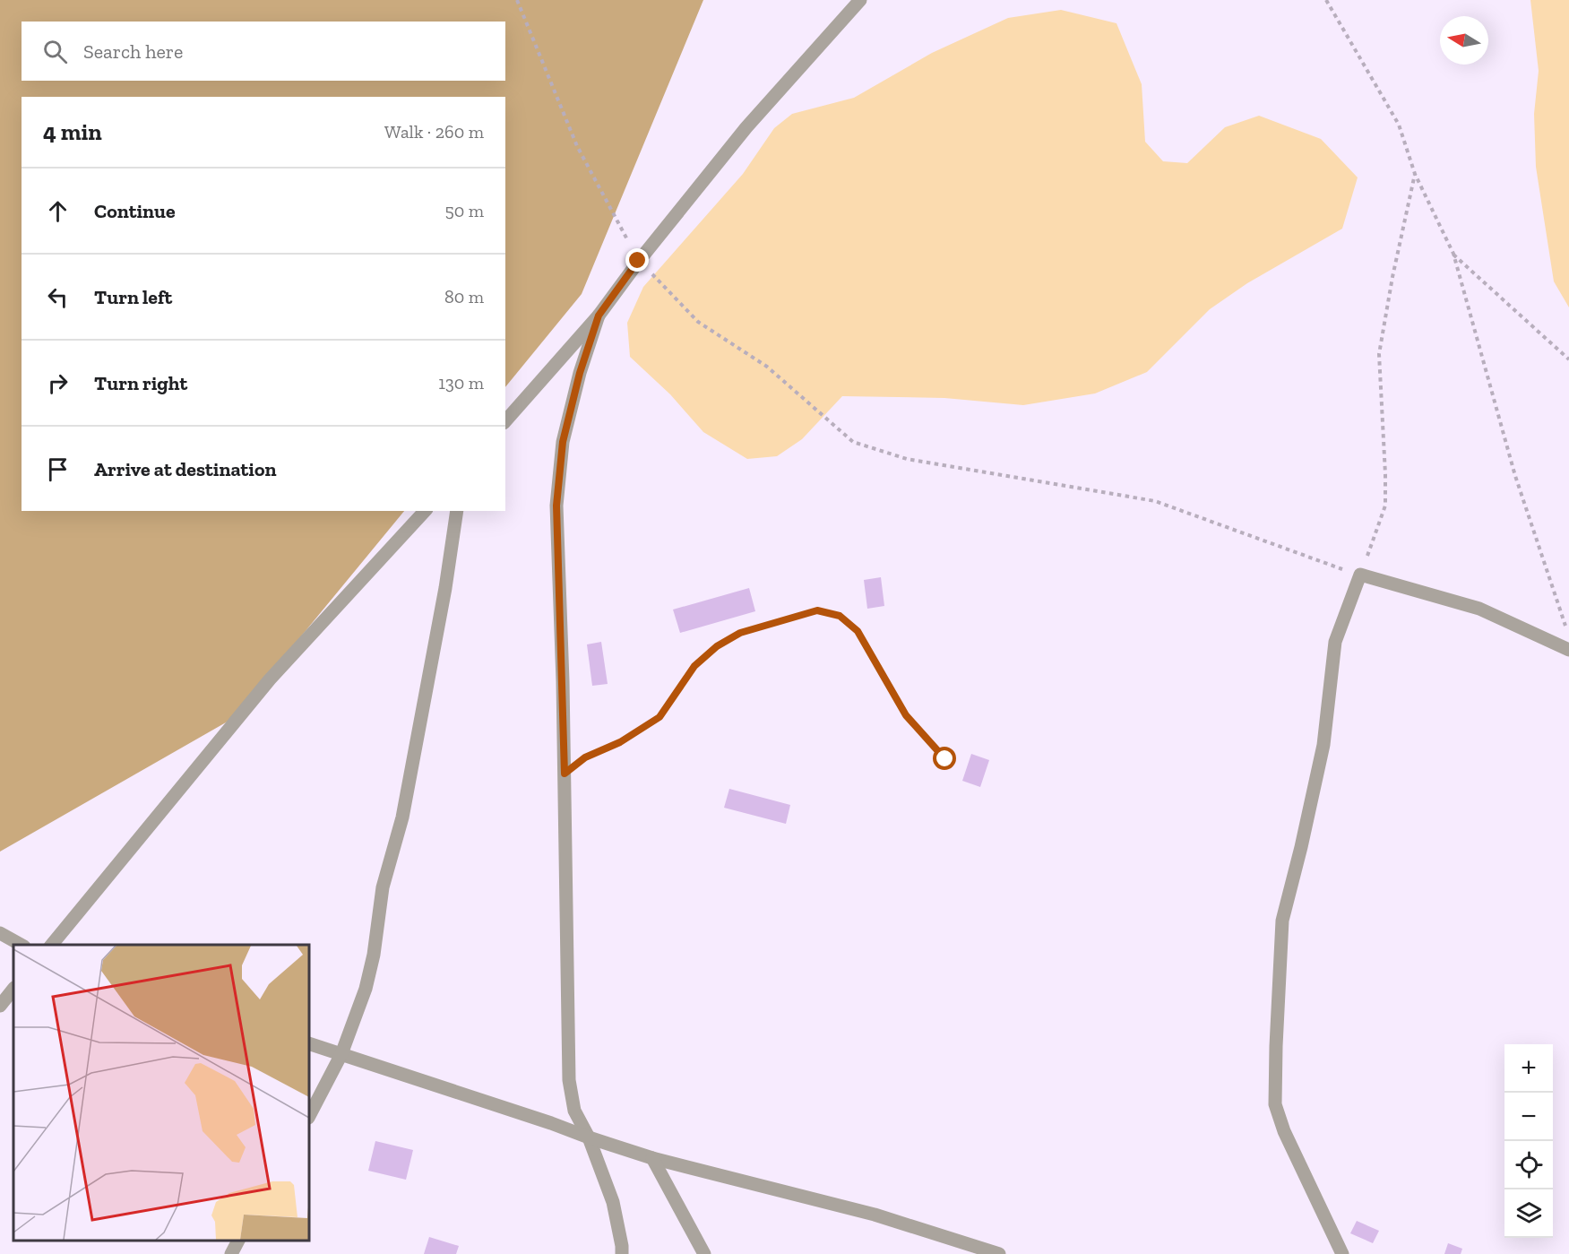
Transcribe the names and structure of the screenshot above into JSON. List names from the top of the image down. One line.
{"north":"left","page":{"search":"Search here","heading":["4 min","Walk · 260 m"],"list":[["Continue","50 m"],["Turn left","80 m"],["Turn right","130 m"],"Arrive at destination"],"map_buttons":["+","−"]}}
